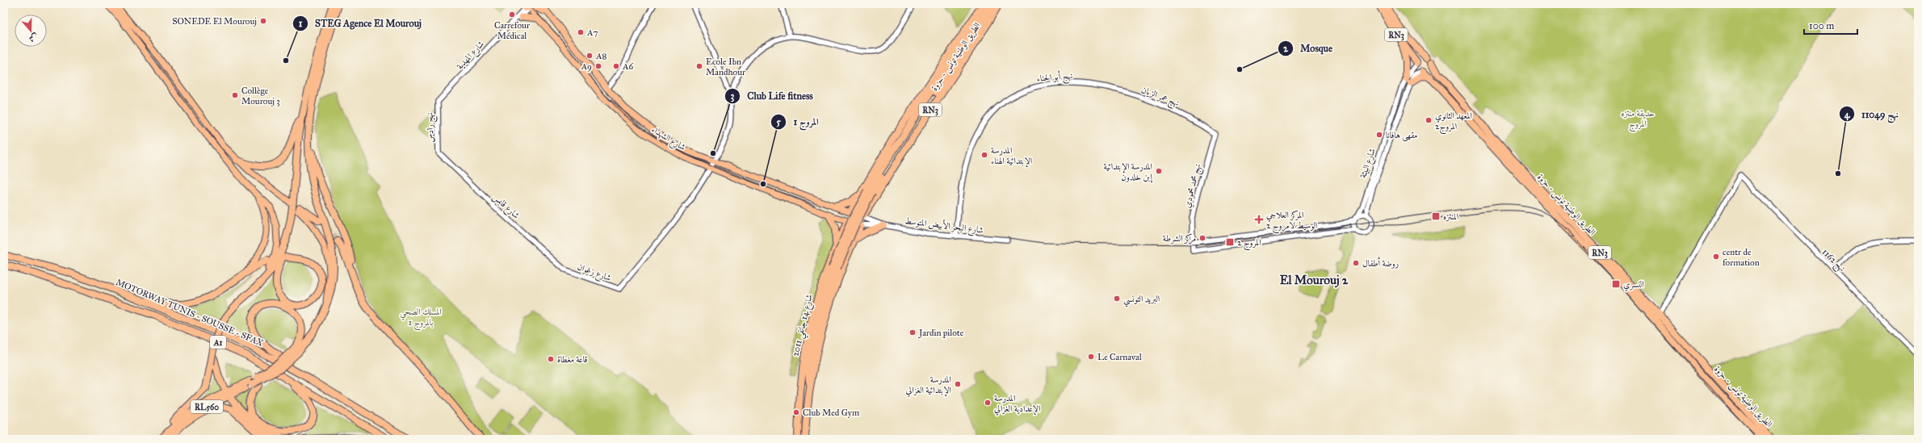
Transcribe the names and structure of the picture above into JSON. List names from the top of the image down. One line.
{"streets":{"highway":["RN3","الطريق الوطنية تونس - حزوة","MOTORWAY TUNIS - SOUSSE - SFAX","شارع 14 جانفي 2011","A1","RL560"],"main road":["شارع الشهداء"],"street":["شارع المهدية","نهج أبو الحناء","نهج عمر الزيان","نهج رادس","شارع البيئة","نهج محمد محمودي","شارع قابس","شارع البحر الأبيض المتوسط","نهج 1162","شارع زغوان"]},"crossings":[["RN3","الطريق الوطنية تونس - حزوة"],["RN3","شارع الشهداء"],["RN3","شارع البيئة"],["RN3","شارع البحر الأبيض المتوسط"],["RN3","شارع 14 جانفي 2011"],["شارع المهدية","نهج رادس"],["شارع المهدية","شارع الشهداء"],["الطريق الوطنية تونس - حزوة","شارع الشهداء"],["الطريق الوطنية تونس - حزوة","شارع البيئة"],["الطريق الوطنية تونس - حزوة","شارع البحر الأبيض المتوسط"],["الطريق الوطنية تونس - حزوة","نهج 1162"],["الطريق الوطنية تونس - حزوة","شارع 14 جانفي 2011"],["نهج أبو الحناء","نهج عمر الزيان"],["نهج أبو الحناء","شارع البحر الأبيض المتوسط"],["نهج عمر الزيان","نهج محمد محمودي"],["نهج رادس","شارع قابس"],["شارع الشهداء","شارع البحر الأبيض المتوسط"],["شارع الشهداء","شارع زغوان"],["شارع الشهداء","شارع 14 جانفي 2011"],["شارع البيئة","نهج محمد محمودي"],["شارع قابس","شارع زغوان"],["شارع البحر الأبيض المتوسط","شارع 14 جانفي 2011"],["MOTORWAY TUNIS - SOUSSE - SFAX","RL560"]],"districts":["El Mourouj 2"],"parks":["حديقة منتزه المروج","المسلك الصحي بالمروج 1"],"places":{"other":["Carrefour Médical","SONEDE El Mourouj","A7","A8","STEG Agence El Mourouj","A9","A6","Ecole Ibn Mandhour","Mosque","Collège Mourouj 3","المعهد الثانوي المروج2","مقهى هافانا","Club Life fitness","المدرسة الإبتدائية الهناء","المدرسة الإبتدائية إبن خلدون","نهج 11049","المروج 1","مركز الشرطة","centr de formation","روضة أطفال","البريد التونسي","Jardin pilote","Le Carnaval","قاعة مغطاة","المدرسة الإبتدائية الغزالي","المدرسة الإعدادية الغزالي","Club Med Gym"],"transit":["المنتزه","المروج 2","النسري"],"health":["المركز العلاجي الوسيط لامروج 2"]},"scale_bar":"100 m","north":"bottom"}
